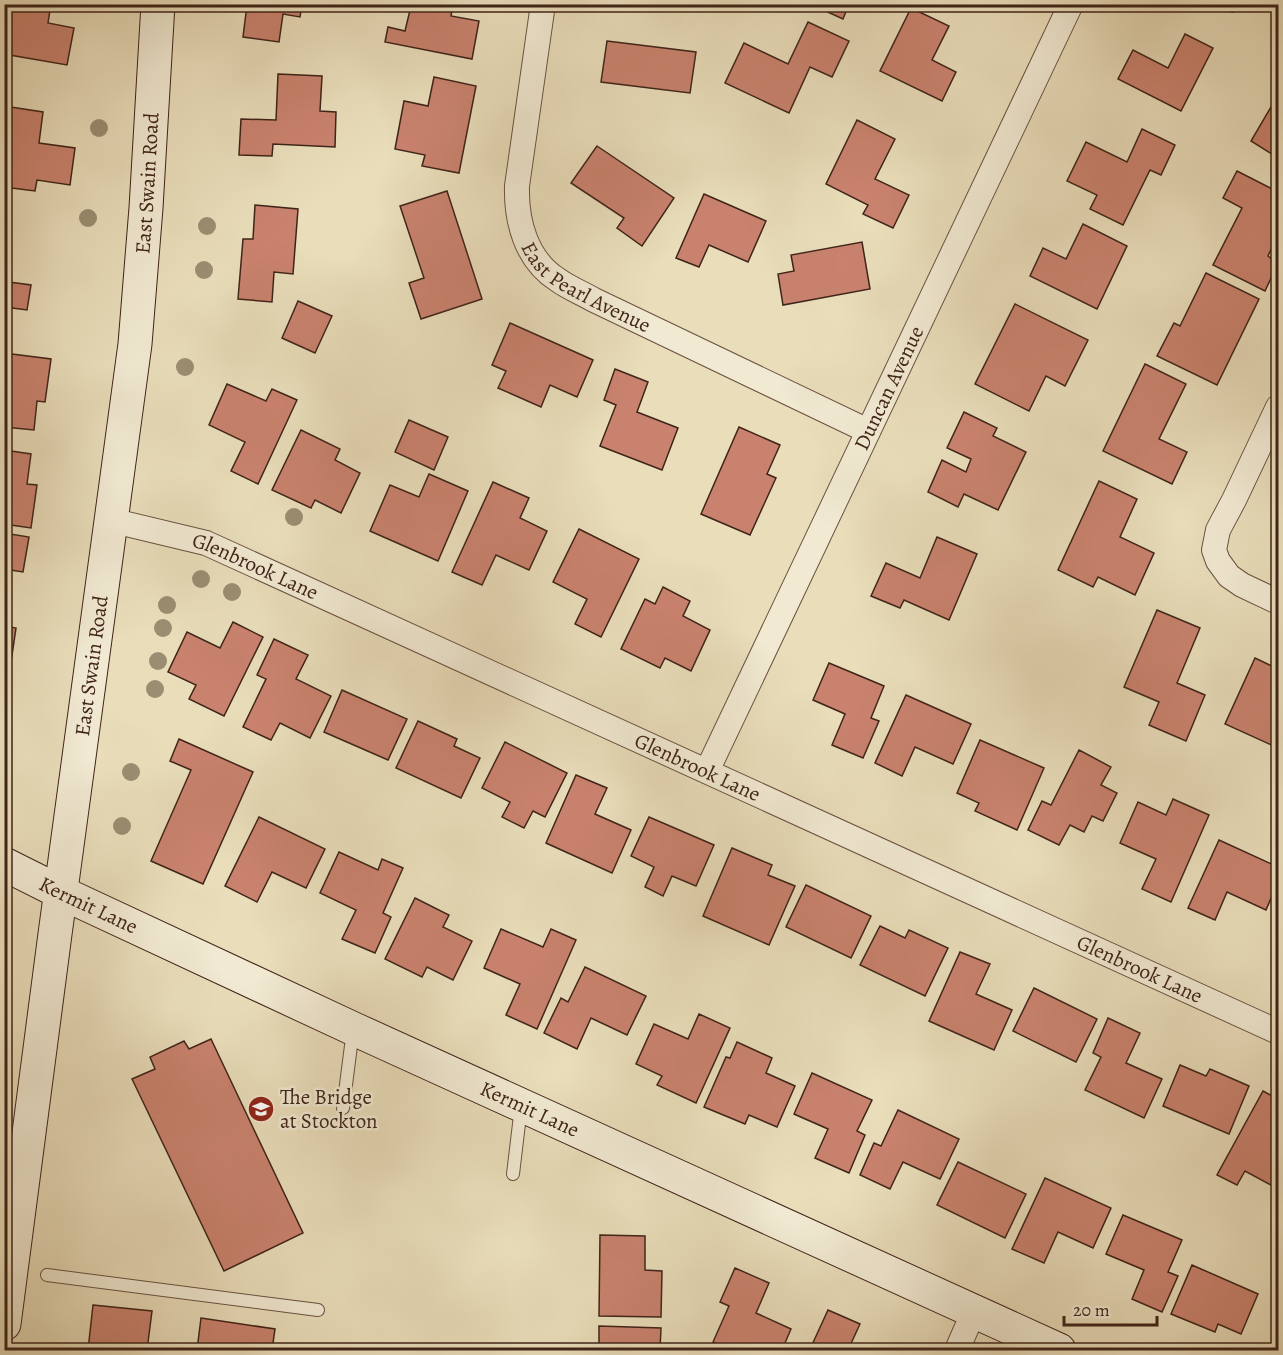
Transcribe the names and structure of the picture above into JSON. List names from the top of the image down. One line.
{"streets":{"main road":["East Swain Road","Kermit Lane"],"street":["East Pearl Avenue","Duncan Avenue","Glenbrook Lane"]},"crossings":[["East Swain Road","Glenbrook Lane"],["East Swain Road","Kermit Lane"],["East Pearl Avenue","Duncan Avenue"],["Duncan Avenue","Glenbrook Lane"]],"places":{"school or university":["The Bridge at Stockton"]},"scale_bar":"20 m"}
